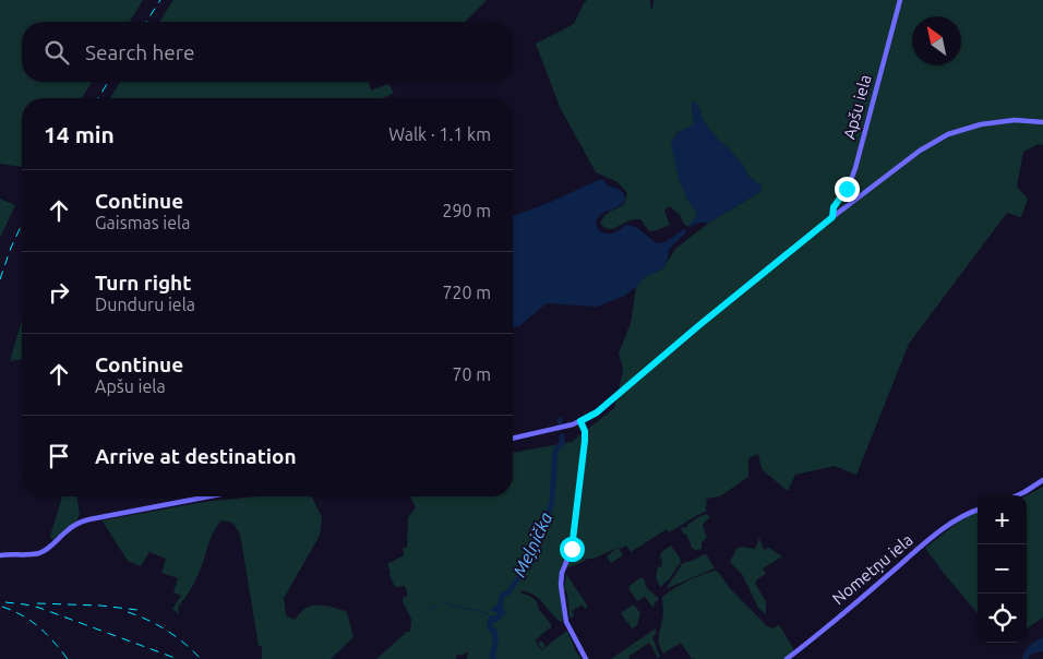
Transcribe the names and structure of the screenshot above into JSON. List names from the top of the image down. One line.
{"streets":{"street":["Apšu iela","Nometņu iela"]},"water":["Meļņička"],"north":"top left","page":{"search":"Search here","heading":["14 min","Walk · 1.1 km"],"list":[["Continue","Gaismas iela","290 m"],["Turn right","Dunduru iela","720 m"],["Continue","Apšu iela","70 m"],"Arrive at destination"],"map_buttons":["+","−"]}}
